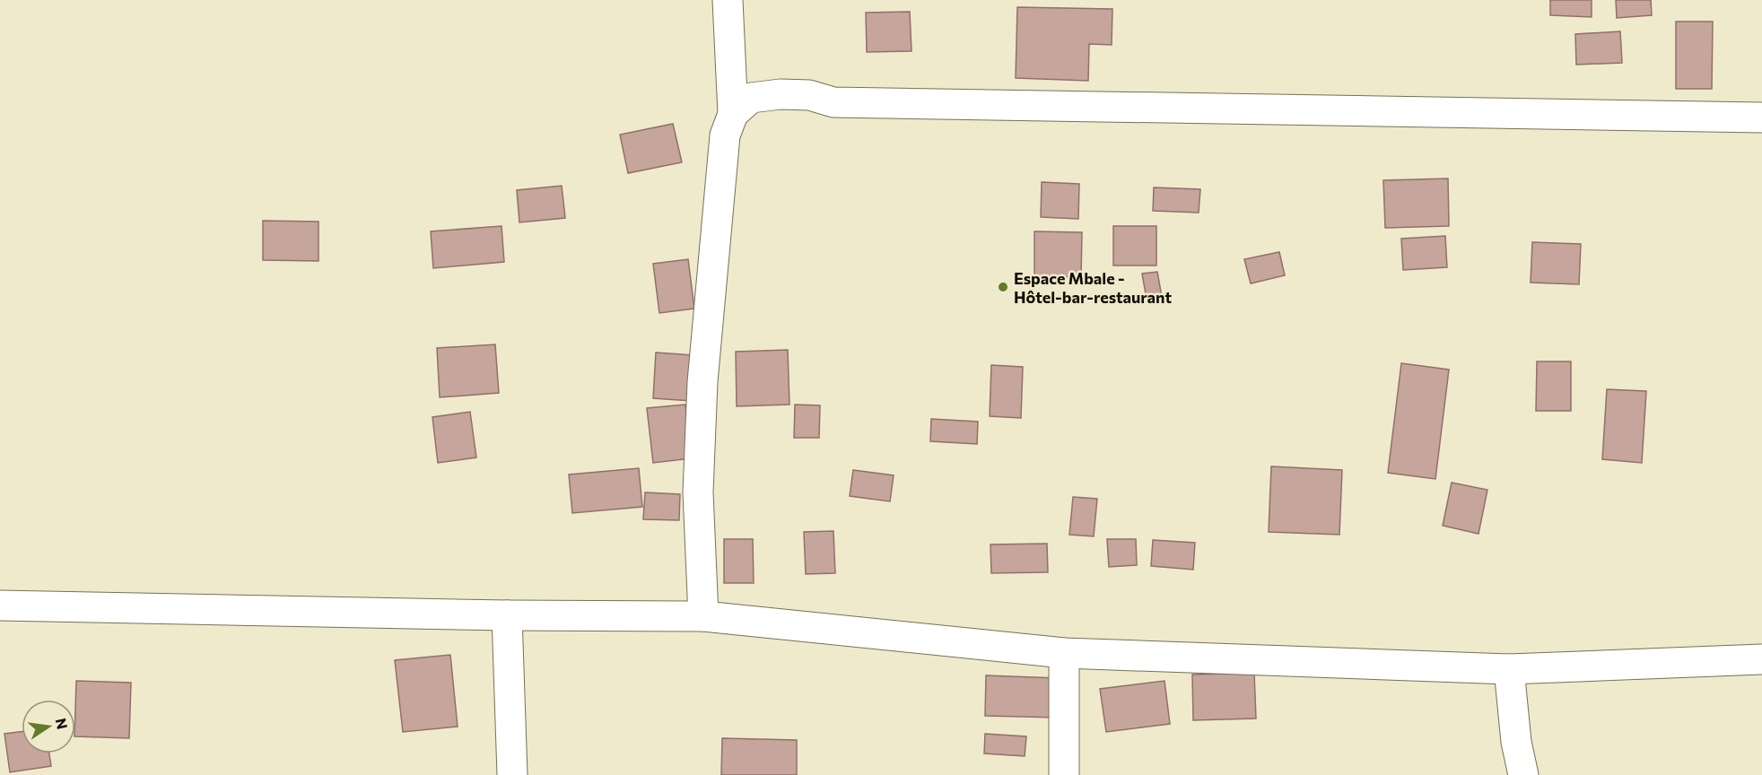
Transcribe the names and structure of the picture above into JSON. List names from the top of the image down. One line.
{"places":["Espace Mbale - Hôtel-bar-restaurant"],"north":"right"}
